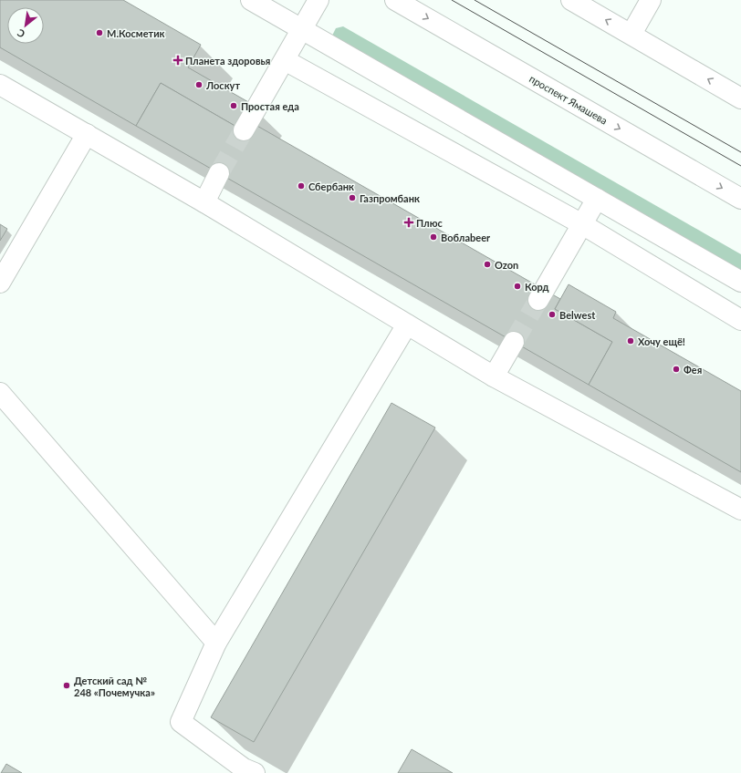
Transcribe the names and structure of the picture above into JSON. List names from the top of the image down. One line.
{"streets":{"main road":["проспект Ямашева"]},"places":{"other":["М.Косметик","Лоскут","Простая еда","Сбербанк","Газпромбанк","Воблаbeer","Ozon","Корд","Belwest","Хочу ещё!","Фея","Детский сад № 248 «Почемучка»"],"health":["Планета здоровья","Плюс"]},"north":"bottom left"}
